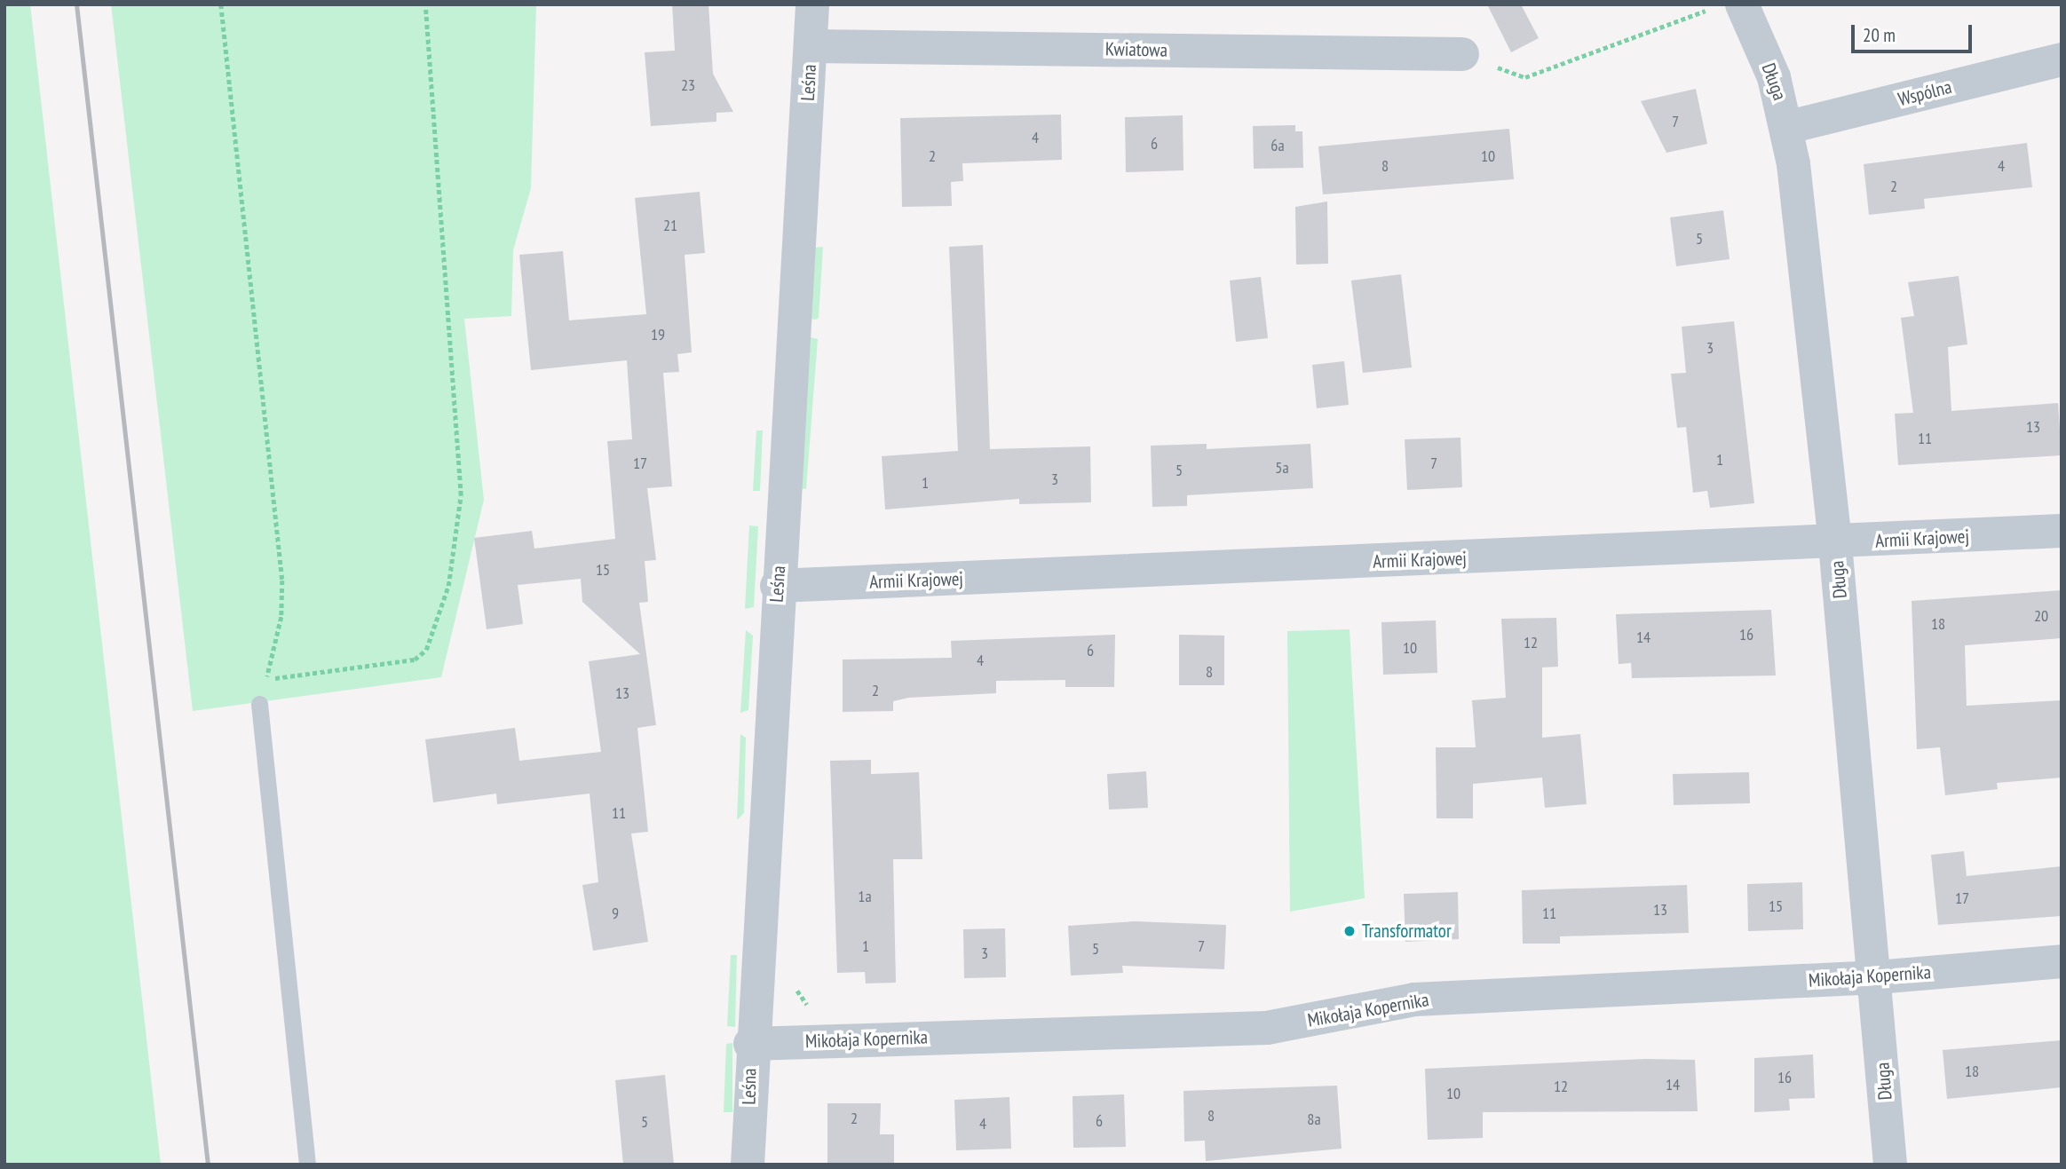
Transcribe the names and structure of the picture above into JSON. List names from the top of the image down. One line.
{"streets":{"street":["Kwiatowa","Długa","Leśna","Wspólna","Armii Krajowej","Mikołaja Kopernika"]},"crossings":[["Kwiatowa","Leśna"],["Długa","Wspólna"],["Długa","Armii Krajowej"],["Długa","Mikołaja Kopernika"],["Leśna","Armii Krajowej"],["Leśna","Mikołaja Kopernika"]],"places":["Transformator"],"house_numbers":["23","7","4","6","6a","2","10","8","4","2","21","5","19","3","13","11","1","17","7","5a","5","3","1","15","20","18","16","14","12","10","6","4","8","2","13","11","1a","17","15","13","9","11","1","7","5","3","18","16","14","12","10","8","2","8a","6","5","4"],"scale_bar":"20 m"}
